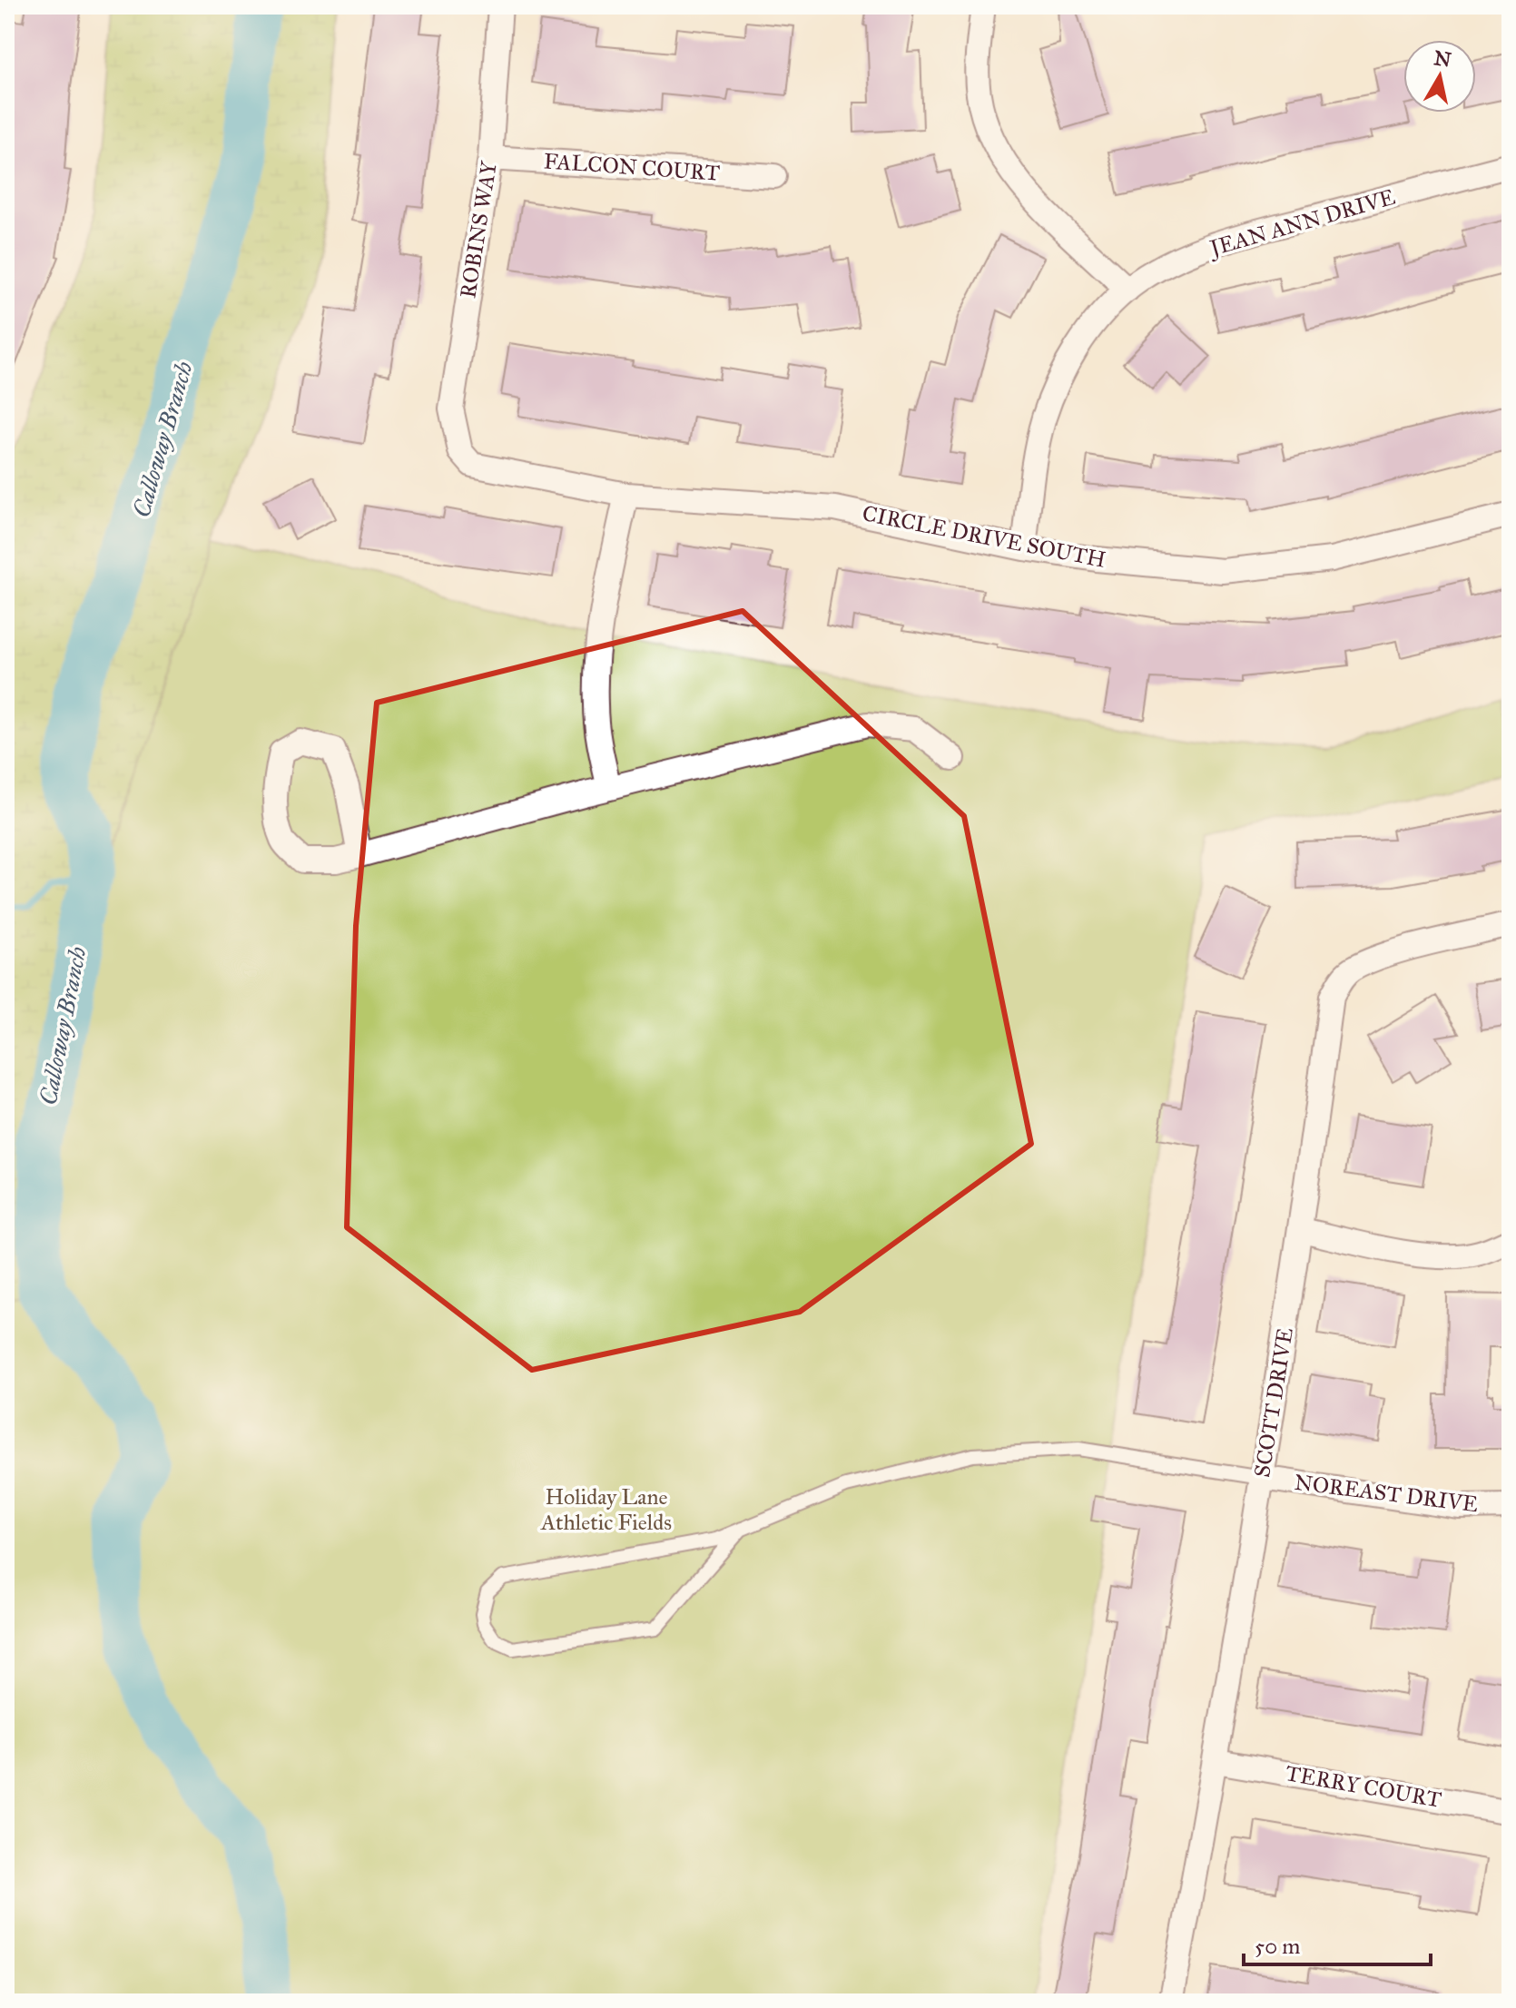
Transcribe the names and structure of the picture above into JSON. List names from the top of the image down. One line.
{"streets":{"street":["FALCON COURT","JEAN ANN DRIVE","ROBINS WAY","CIRCLE DRIVE SOUTH","SCOTT DRIVE","NOREAST DRIVE","TERRY COURT"]},"crossings":[["FALCON COURT","ROBINS WAY"],["JEAN ANN DRIVE","CIRCLE DRIVE SOUTH"],["ROBINS WAY","CIRCLE DRIVE SOUTH"],["SCOTT DRIVE","NOREAST DRIVE"],["SCOTT DRIVE","TERRY COURT"]],"water":["Calloway Branch"],"parks":["Holiday Lane Athletic Fields"],"scale_bar":"50 m","north":"top"}
